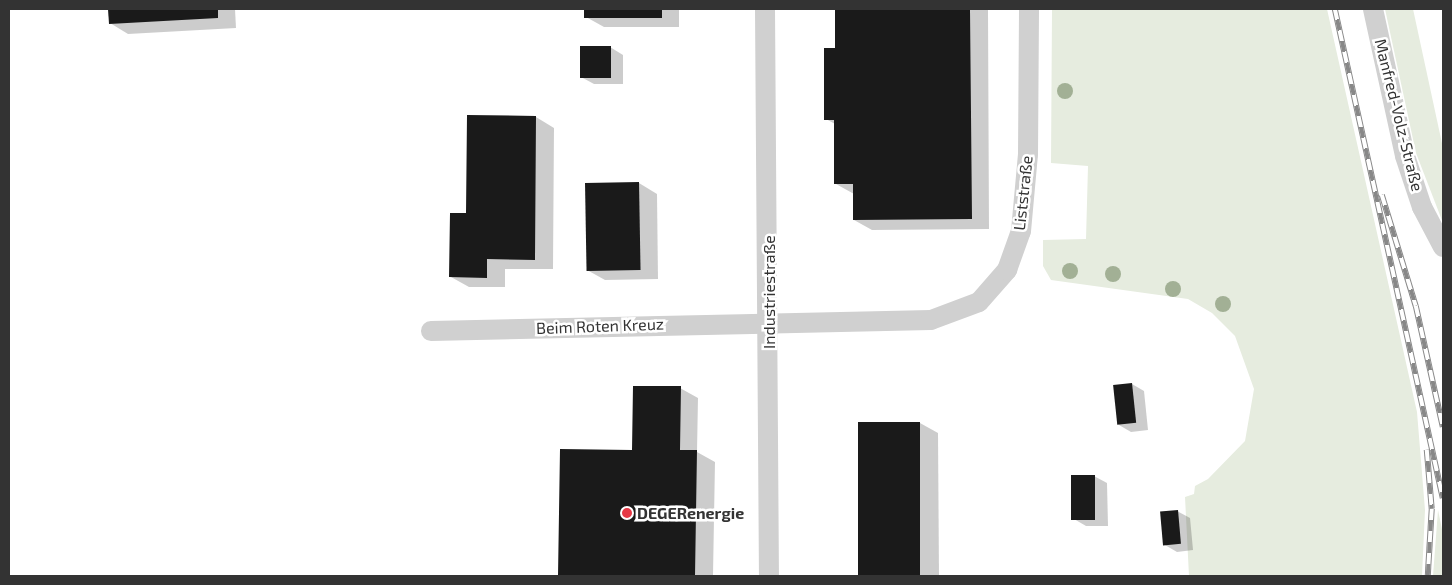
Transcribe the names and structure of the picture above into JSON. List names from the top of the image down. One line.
{"streets":{"street":["Manfred-Volz-Straße","Liststraße","Industriestraße","Beim Roten Kreuz"]},"crossings":[["Liststraße","Industriestraße"],["Liststraße","Beim Roten Kreuz"],["Industriestraße","Beim Roten Kreuz"]],"places":["DEGERenergie"]}
